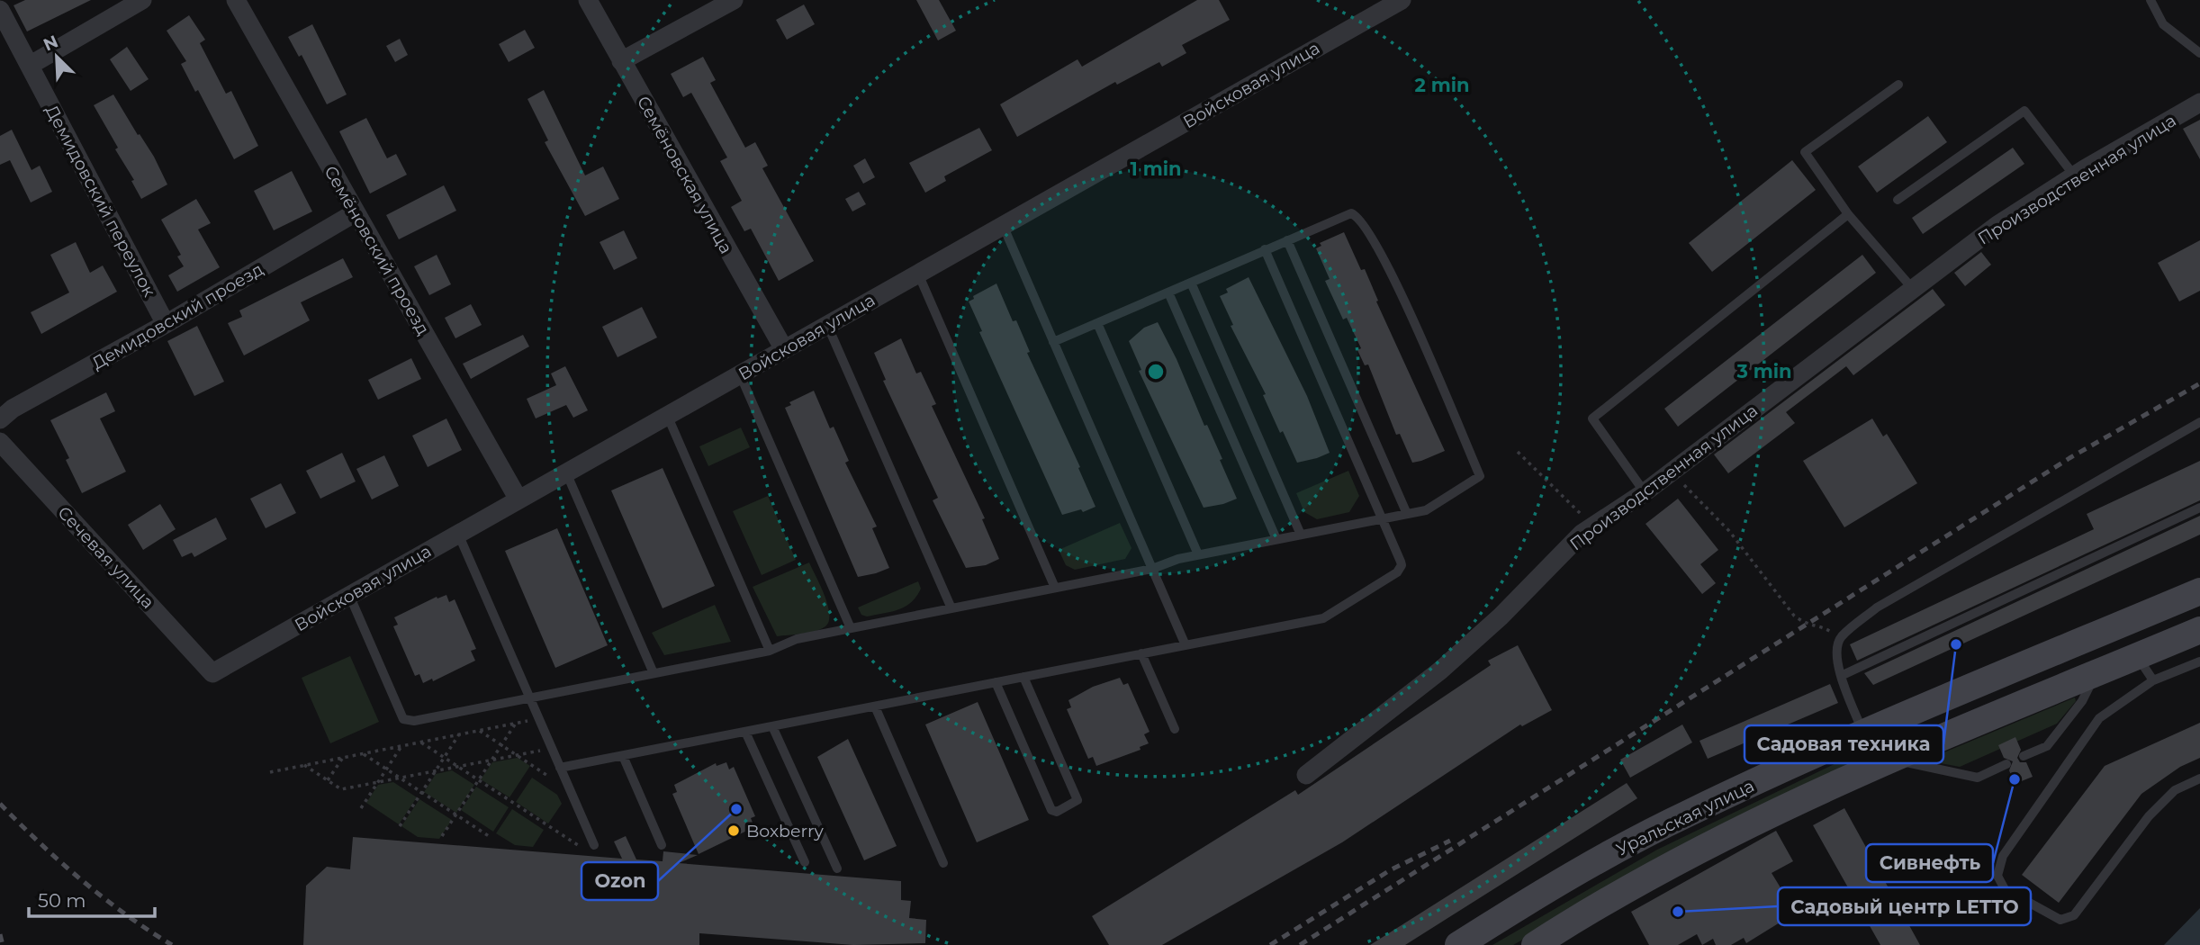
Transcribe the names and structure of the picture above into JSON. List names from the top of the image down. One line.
{"streets":{"main road":["Уральская улица"],"street":["Войсковая улица","Семёновская улица","Производственная улица","Демидовский переулок","Семёновский проезд","Демидовский проезд","Сечевая улица"]},"crossings":[["Войсковая улица","Семёновская улица"],["Войсковая улица","Семёновский проезд"],["Войсковая улица","Сечевая улица"],["Демидовский переулок","Демидовский проезд"],["Семёновский проезд","Демидовский проезд"]],"places":["Садовая техника","Сивнефть","Ozon","Boxberry","Садовый центр LETTO"],"scale_bar":"50 m","north":"top left","rings":["2 min","1 min","3 min"]}
